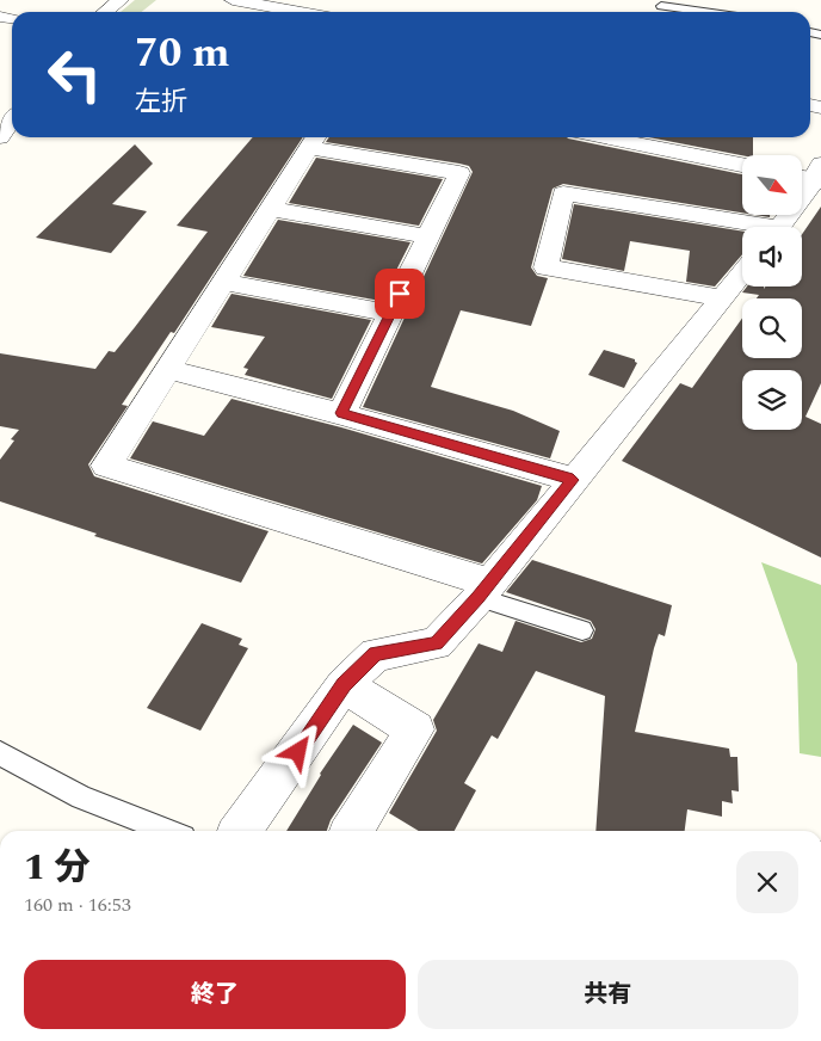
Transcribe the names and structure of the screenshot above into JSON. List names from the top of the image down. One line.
{"north":"bottom right","page":{"turn":["70 m","左折"],"heading":["1 分","160 m · 16:53"],"buttons":["終了","共有"]}}
